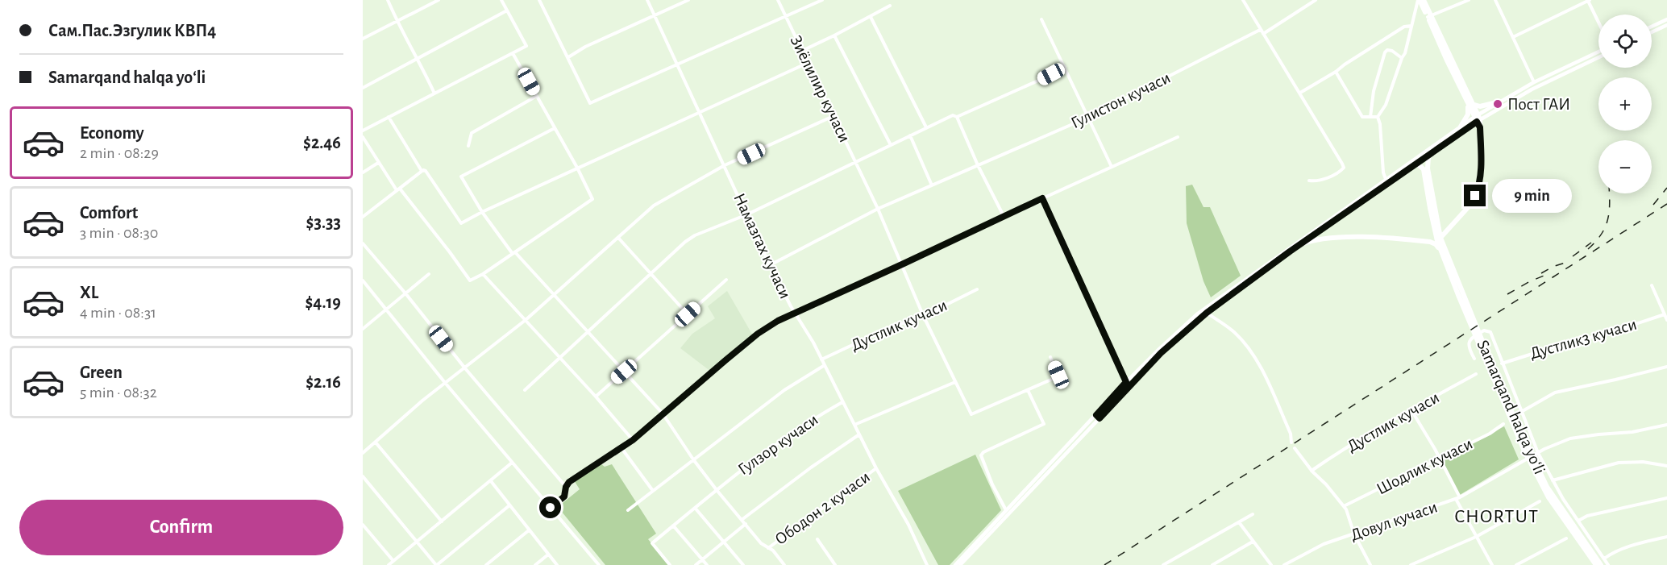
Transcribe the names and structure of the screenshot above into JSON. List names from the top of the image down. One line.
{"streets":{"highway":["Samarqand halqa yoʻli"],"street":["Зиёлилир кучаси","Гулистон кучаси","Намазгах кучаси","Дустлик кучаси","Дустлик3 кучаси","Гулзор кучаси","Шодлик кучаси","Ободон 2 кучаси","Довул кучаси"]},"crossings":[["Зиёлилир кучаси","Гулистон кучаси"],["Зиёлилир кучаси","Дустлик кучаси"],["Гулистон кучаси","Намазгах кучаси"],["Намазгах кучаси","Дустлик кучаси"],["Намазгах кучаси","Гулзор кучаси"],["Намазгах кучаси","Ободон 2 кучаси"]],"districts":["CHORTUT"],"places":["Пост ГАИ"],"page":{"banner":["Сам.Пас.Эзгулик КВП4","Samarqand halqa yoʻli"],"map_buttons":["+","−"],"list":[{"name":"Economy","note":"2 min · 08:29","value":"$2.46"},{"name":"Comfort","note":"3 min · 08:30","value":"$3.33"},{"name":"XL","note":"4 min · 08:31","value":"$4.19"},{"name":"Green","note":"5 min · 08:32","value":"$2.16"}],"bubble":"9 min","buttons":"Confirm"}}
